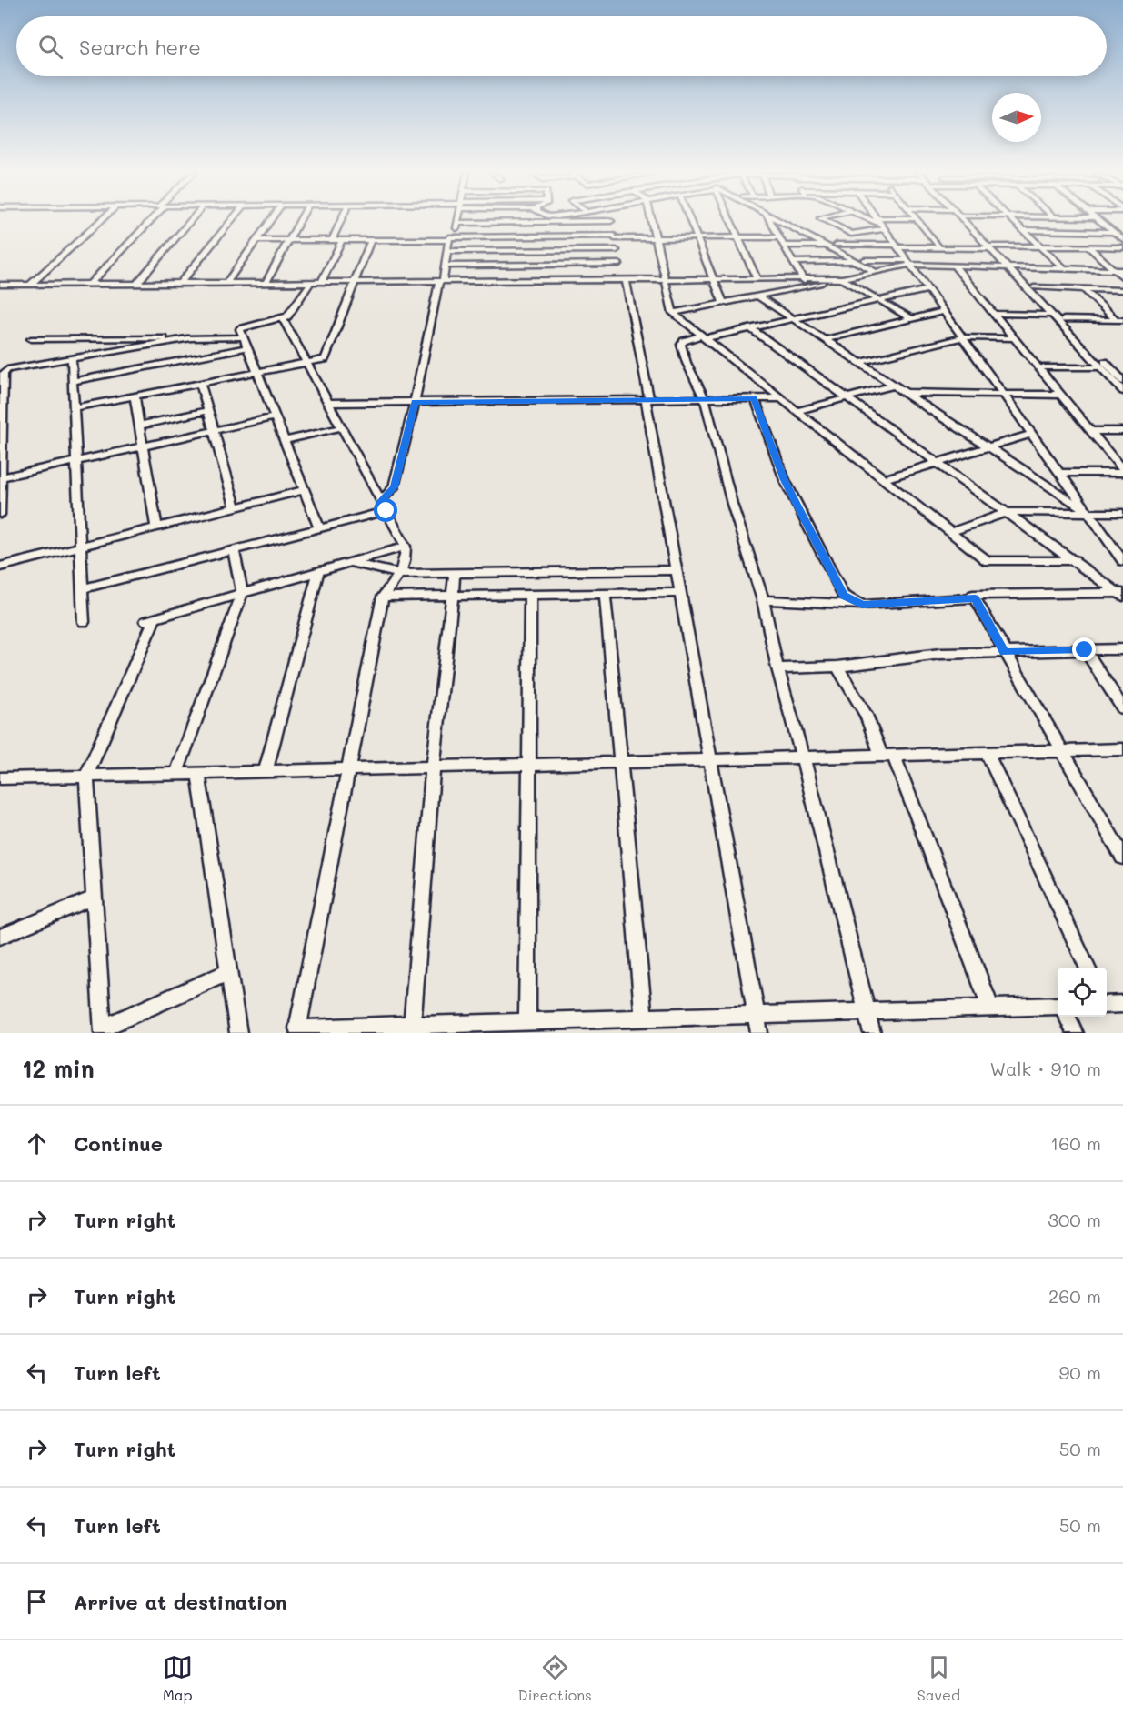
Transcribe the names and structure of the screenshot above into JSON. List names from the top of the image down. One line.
{"north":"right","page":{"search":"Search here","heading":["12 min","Walk · 910 m"],"list":[["Continue","160 m"],["Turn right","300 m"],["Turn right","260 m"],["Turn left","90 m"],["Turn right","50 m"],["Turn left","50 m"],"Arrive at destination"],"nav":["Map","Directions","Saved"]}}
